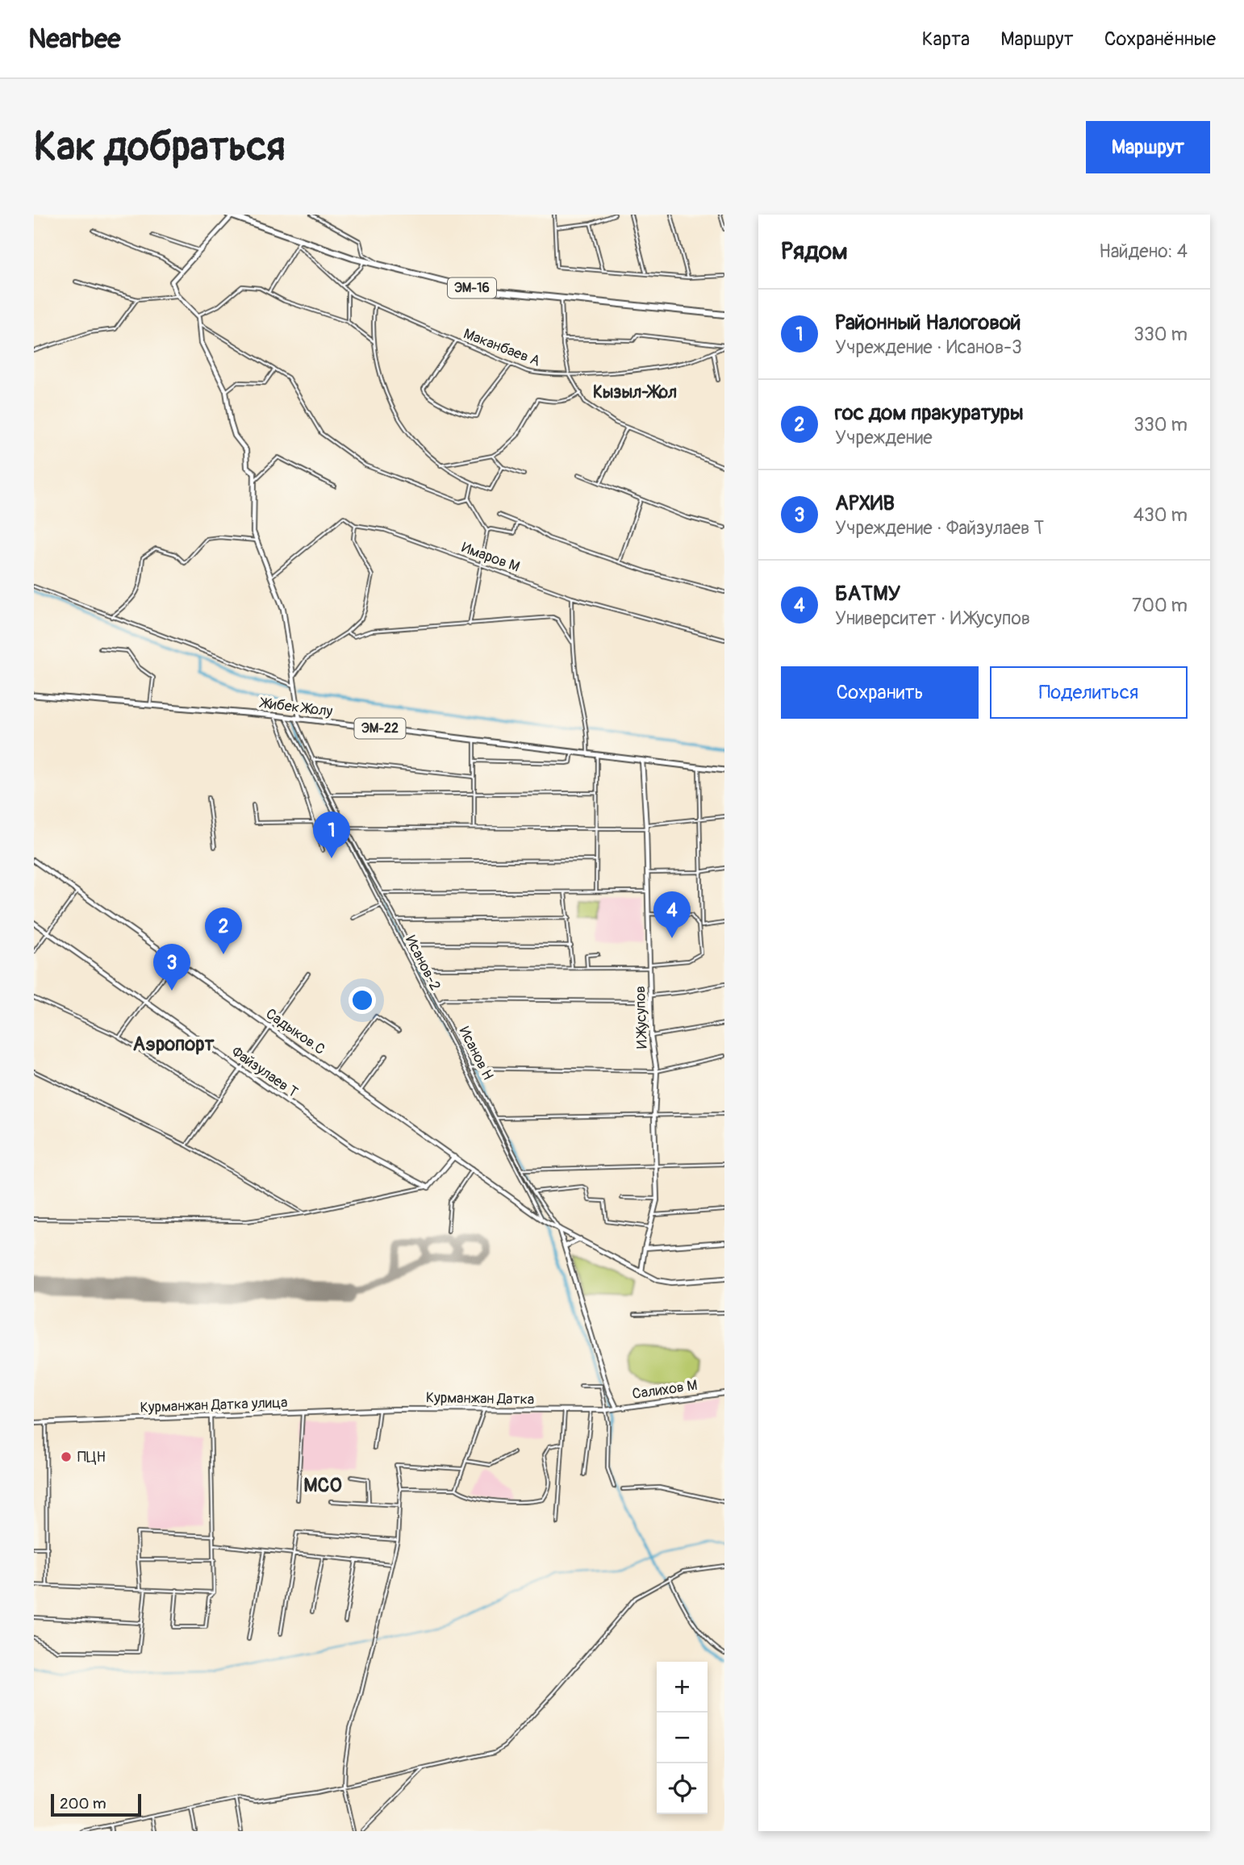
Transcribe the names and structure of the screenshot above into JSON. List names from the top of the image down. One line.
{"streets":{"highway":["ЭМ-16"],"main road":["Жибек Жолу","ЭМ-22"],"street":["Маканбаев А","Имаров М","Исанов-2","И.Жусупов","Садыков.С","Исанов Н","Файзулаев Т","Салихов М","Курманжан Датка","Курманжан Датка улица"]},"crossings":[["ЭМ-16","Маканбаев А"],["Жибек Жолу","Исанов-2"],["Жибек Жолу","И.Жусупов"],["Жибек Жолу","Исанов Н"],["Исанов-2","Садыков.С"],["Садыков.С","Исанов Н"],["Исанов Н","Салихов М"],["Салихов М","Курманжан Датка"],["Курманжан Датка","Курманжан Датка улица"]],"districts":["Кызыл-Жол","Аэропорт","МСО"],"places":["ПЦН"],"scale_bar":"200 m","page":{"header":"Nearbee","nav":["Карта","Маршрут","Сохранённые"],"buttons":["Маршрут",["Сохранить","Поделиться"]],"title":"Как добраться","heading":["Рядом","Найдено: 4"],"list":[{"mark":"1","name":"Районный Налоговой","note":"Учреждение · Исанов-3","value":"330 m"},{"mark":"2","name":"гос дом пракуратуры","note":"Учреждение","value":"330 m"},{"mark":"3","name":"АРХИВ","note":"Учреждение · Файзулаев Т","value":"430 m"},{"mark":"4","name":"БАТМУ","note":"Университет · И.Жусупов","value":"700 m"}],"pins":["1","4","2","3"],"map_buttons":["+","−"],"scale":"200 m"}}
